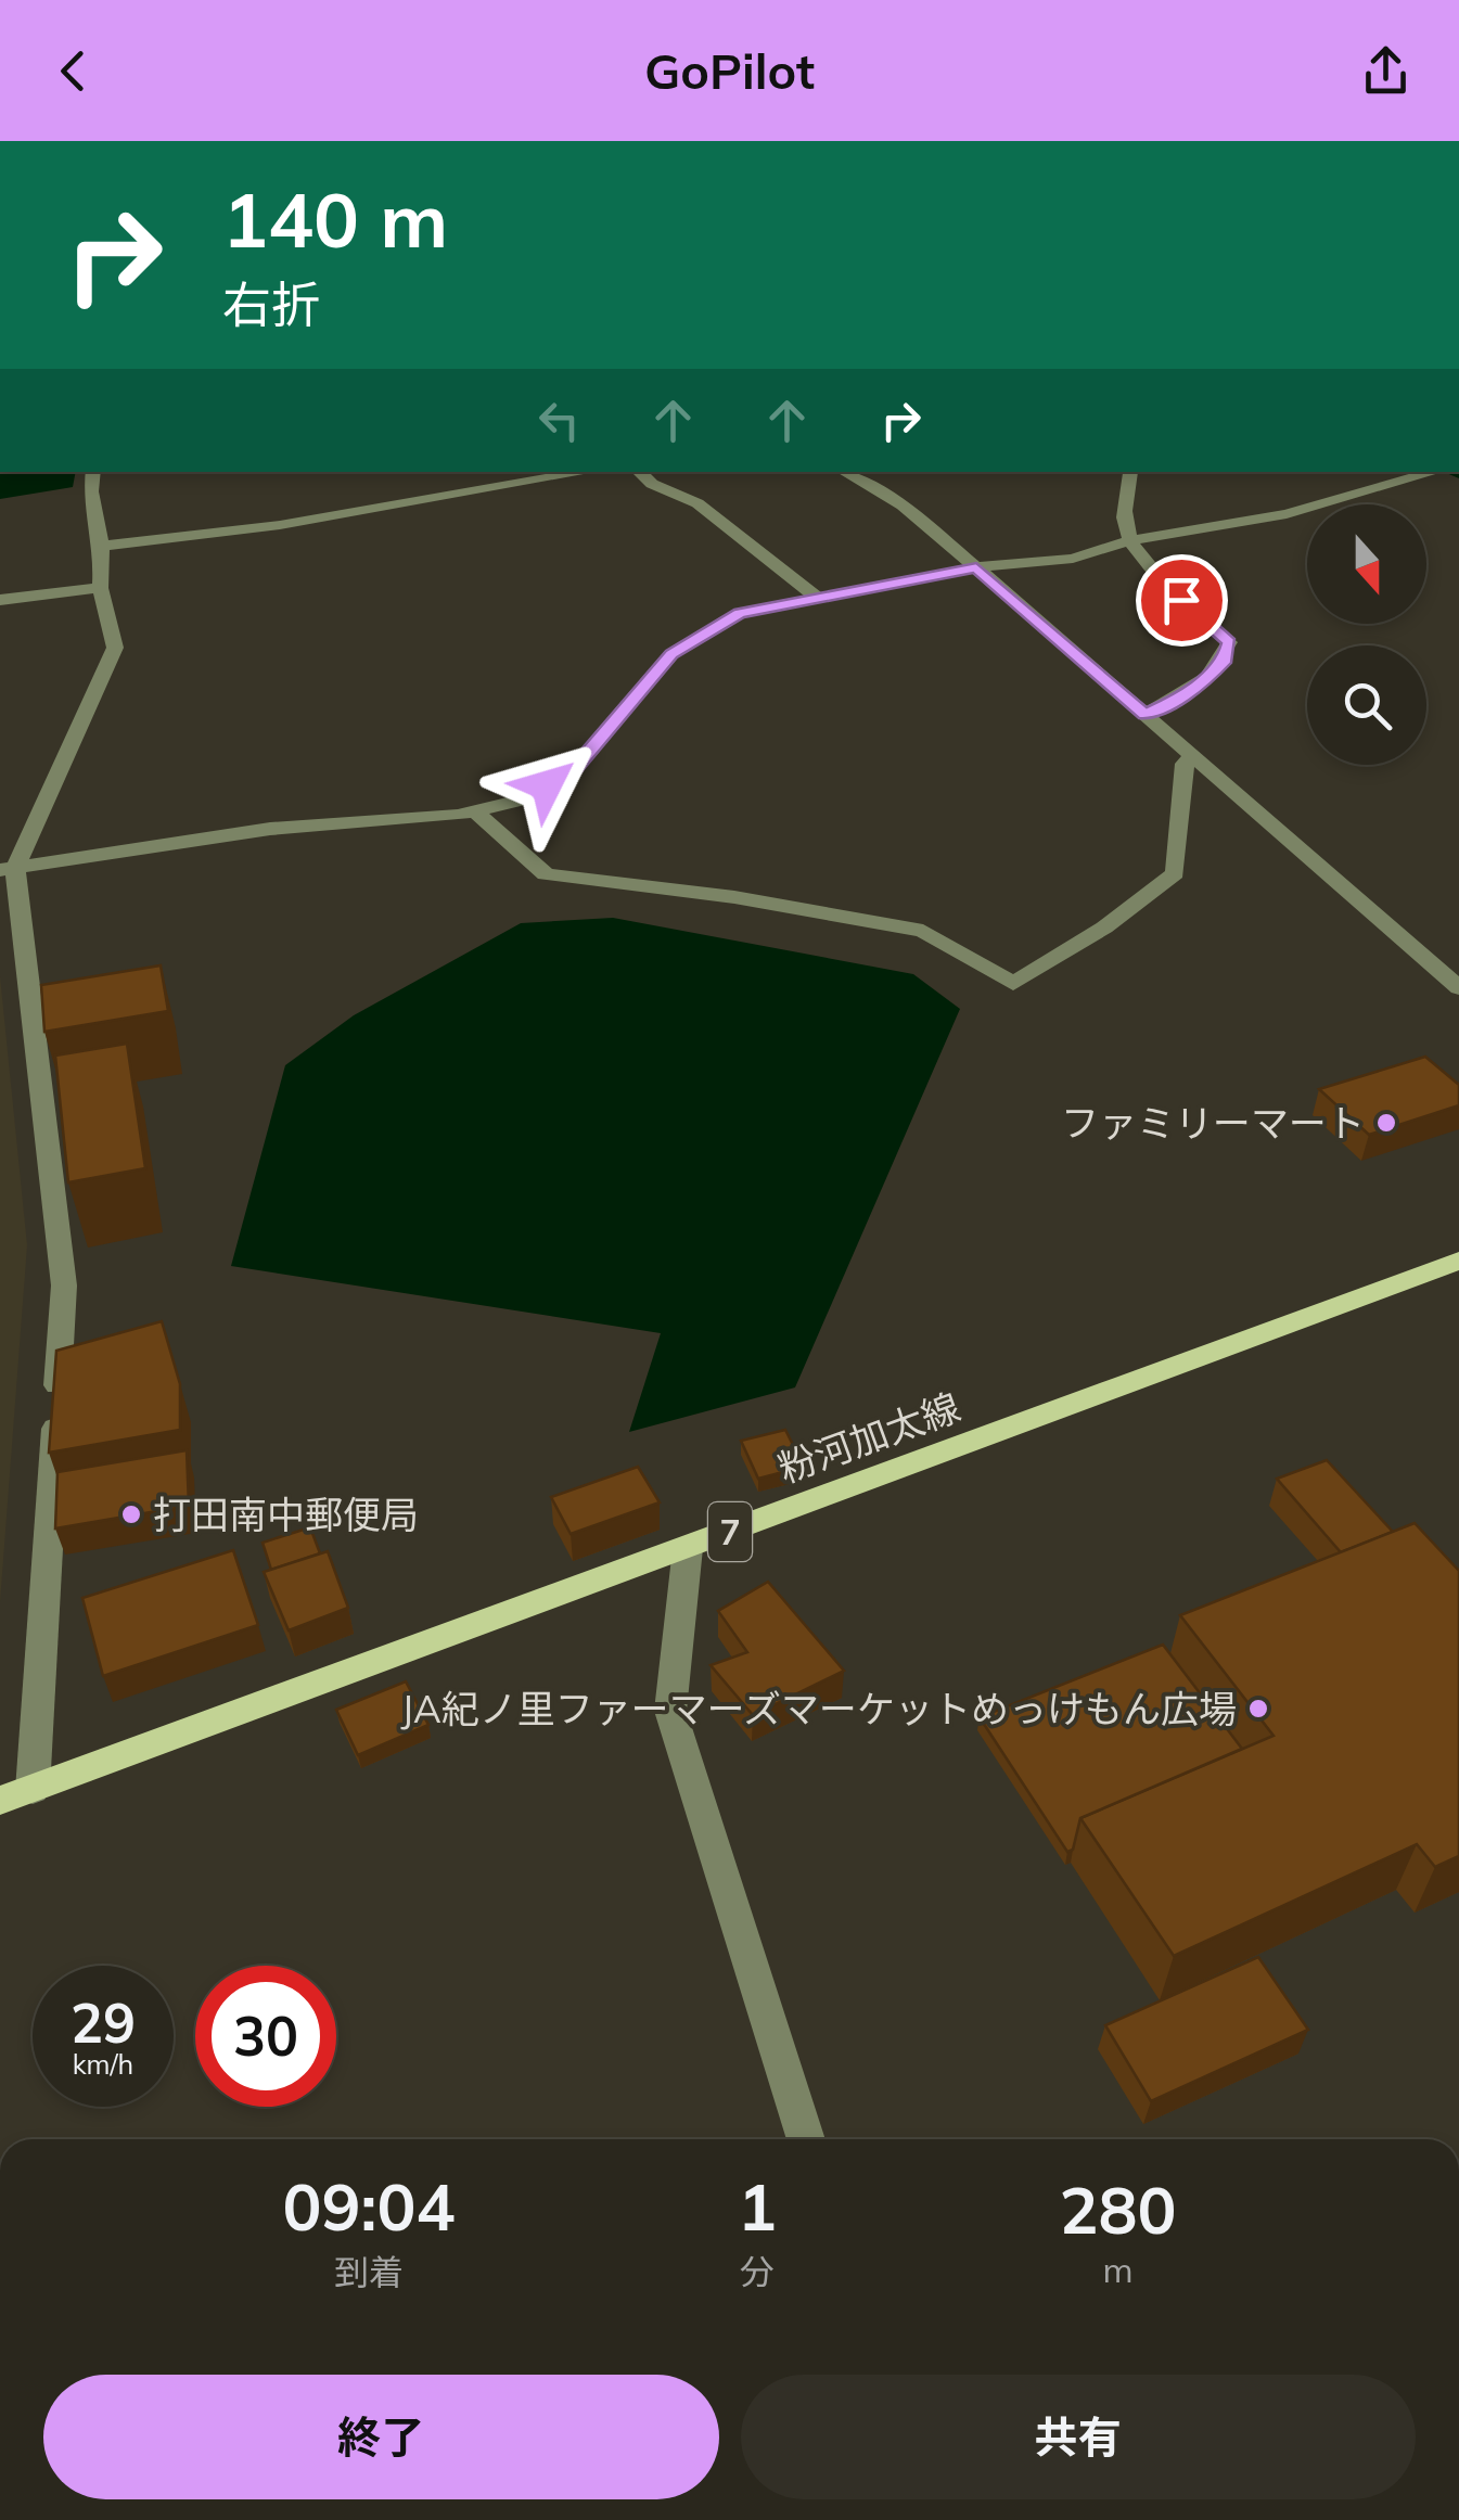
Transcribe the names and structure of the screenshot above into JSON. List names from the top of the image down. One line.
{"streets":{"main road":["粉河加太線","7"]},"places":["ファミリーマート","打田南中郵便局","JA紀ノ里ファーマーズマーケットめっけもん広場"],"north":"bottom","page":{"header":"GoPilot","turn":["140 m","右折"],"speed":"29 km/h","limit":"30","eta":["09:04","到着","1","分","280","m"],"buttons":["終了","共有"]}}
